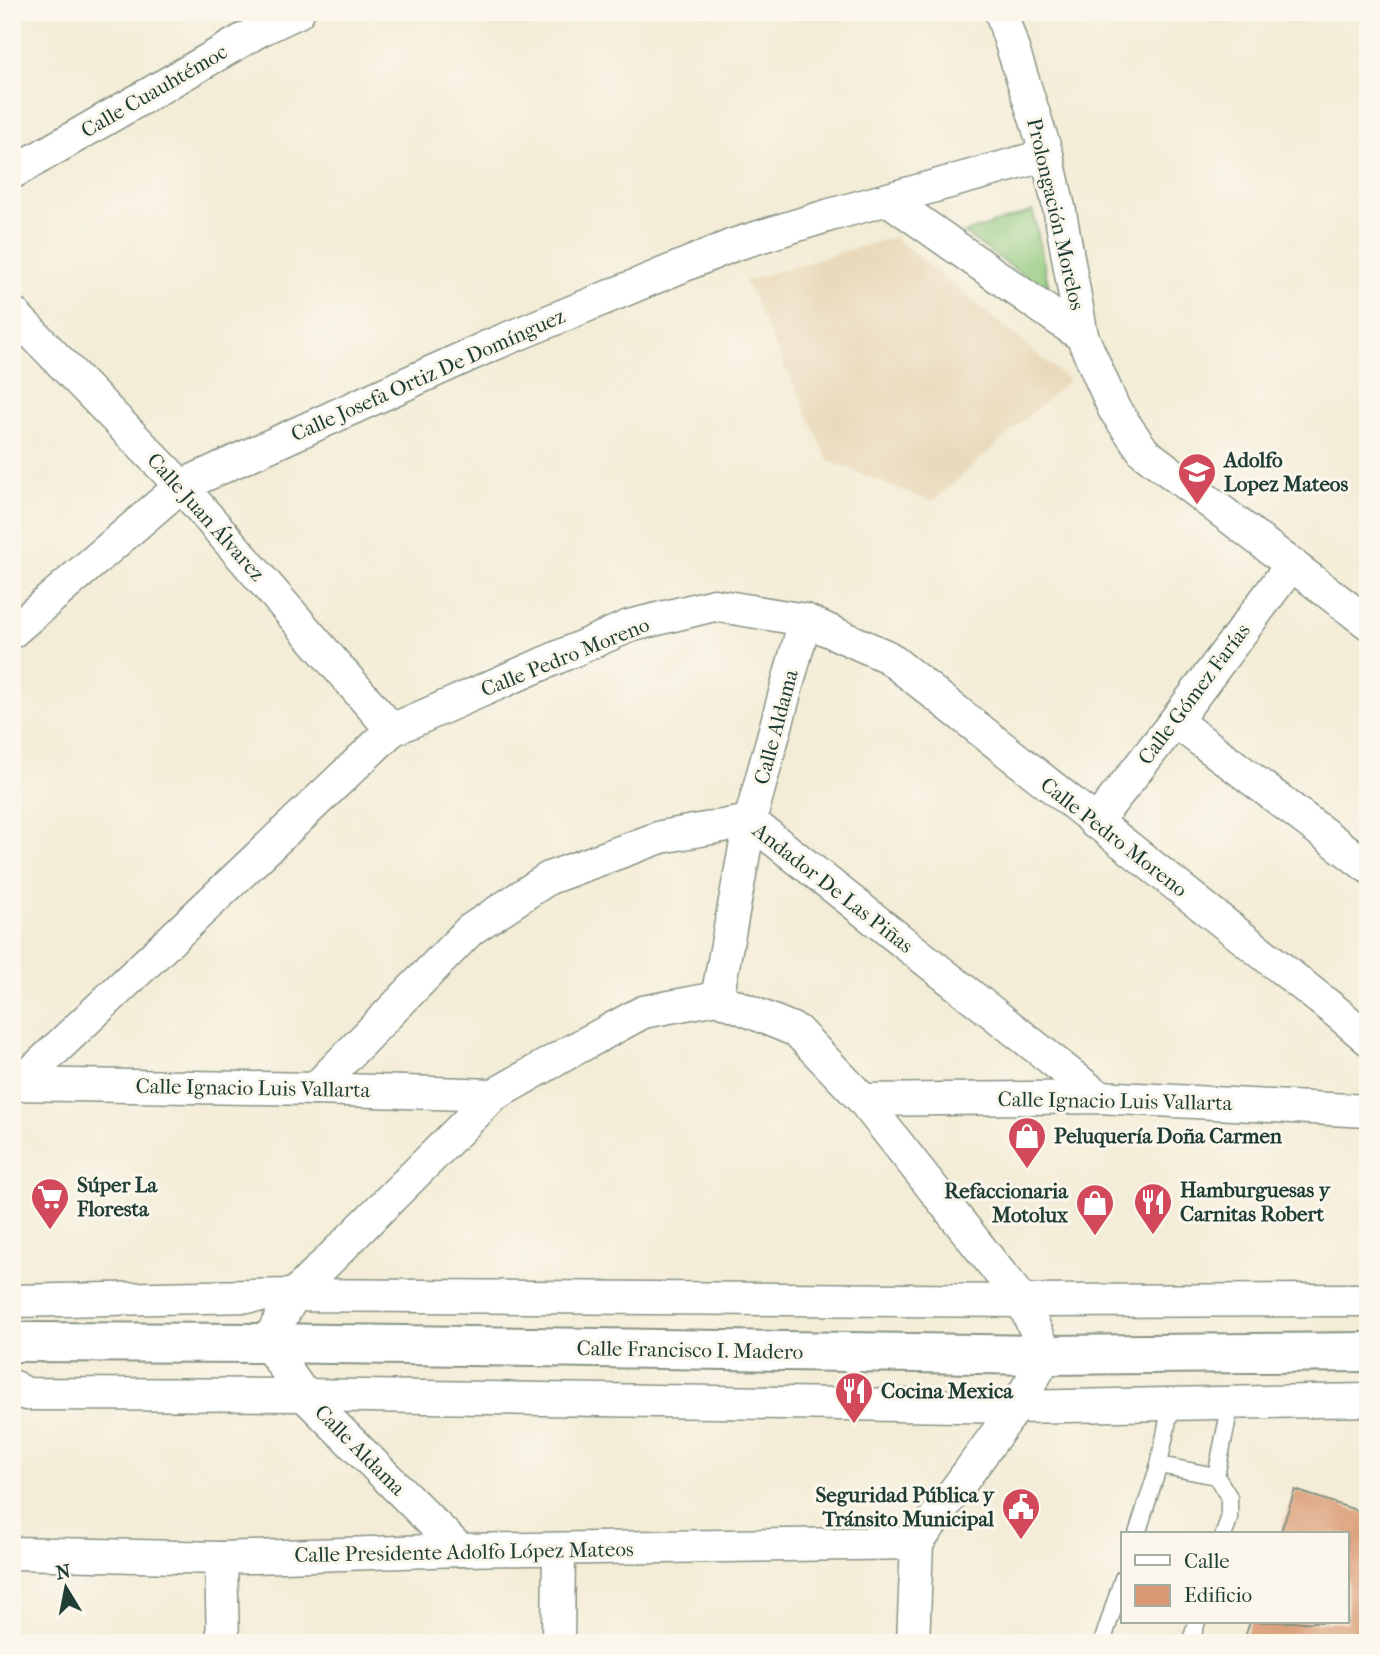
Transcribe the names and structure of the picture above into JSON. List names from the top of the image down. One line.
{"streets":{"street":["Calle Cuauhtémoc","Prolongación Morelos","Calle Josefa Ortiz De Domínguez","Calle Juan Álvarez","Calle Pedro Moreno","Calle Gómez Farías","Calle Aldama","Andador De Las Piñas","Calle Ignacio Luis Vallarta","Calle Francisco I. Madero","Calle Presidente Adolfo López Mateos"]},"crossings":[["Prolongación Morelos","Calle Josefa Ortiz De Domínguez"],["Calle Josefa Ortiz De Domínguez","Calle Juan Álvarez"],["Calle Juan Álvarez","Calle Pedro Moreno"],["Calle Pedro Moreno","Calle Gómez Farías"],["Calle Pedro Moreno","Calle Aldama"],["Calle Pedro Moreno","Calle Ignacio Luis Vallarta"],["Calle Aldama","Andador De Las Piñas"],["Calle Aldama","Calle Francisco I. Madero"],["Calle Aldama","Calle Presidente Adolfo López Mateos"],["Andador De Las Piñas","Calle Ignacio Luis Vallarta"]],"places":{"school or university":["Adolfo Lopez Mateos"],"shop":["Peluquería Doña Carmen","Refaccionaria Motolux"],"supermarket":["Súper La Floresta"],"restaurant":["Hamburguesas y Carnitas Robert","Cocina Mexica"],"public building":["Seguridad Pública y Tránsito Municipal"]},"legend":["Calle","Edificio"],"north":"top"}
